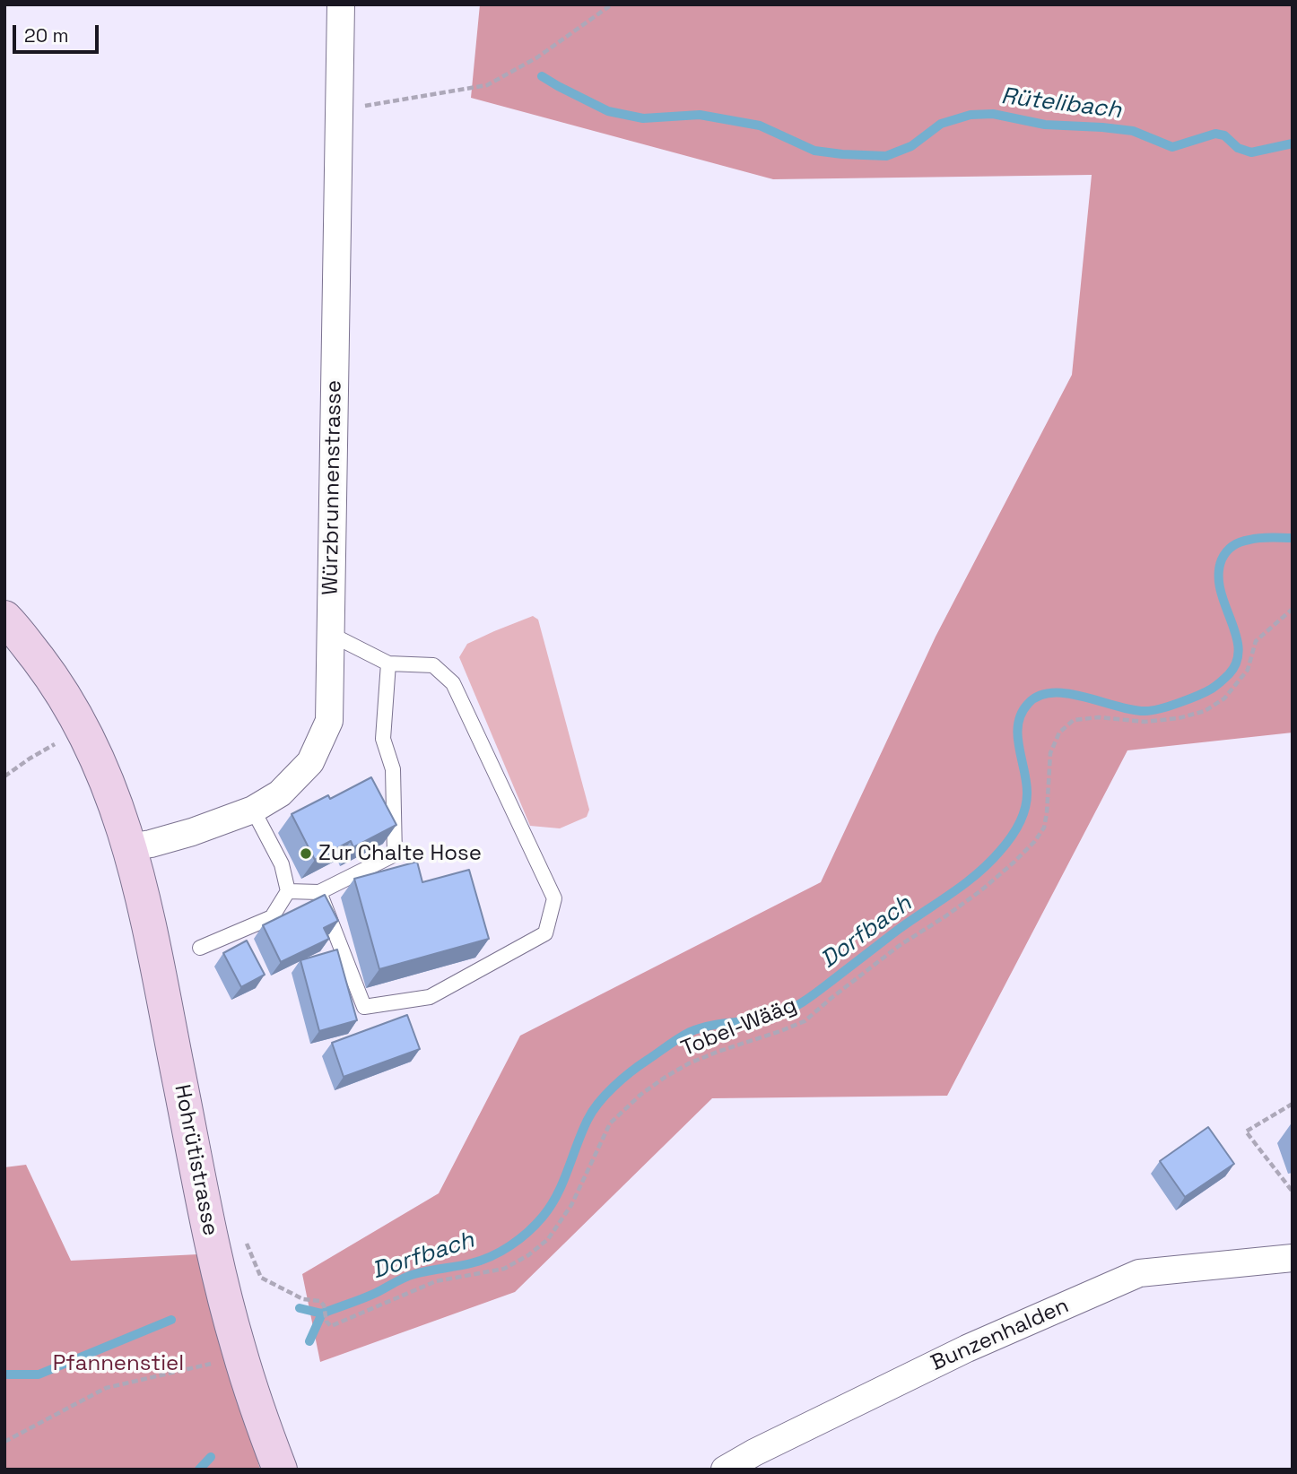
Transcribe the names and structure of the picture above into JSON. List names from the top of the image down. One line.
{"streets":{"main road":["Hohrütistrasse"],"street":["Würzbrunnenstrasse","Bunzenhalden"],"path":["Tobel-Wääg"]},"crossings":[["Würzbrunnenstrasse","Hohrütistrasse"]],"water":["Rütelibach","Dorfbach"],"parks":["Pfannenstiel"],"places":["Zur Chalte Hose"],"scale_bar":"20 m"}
